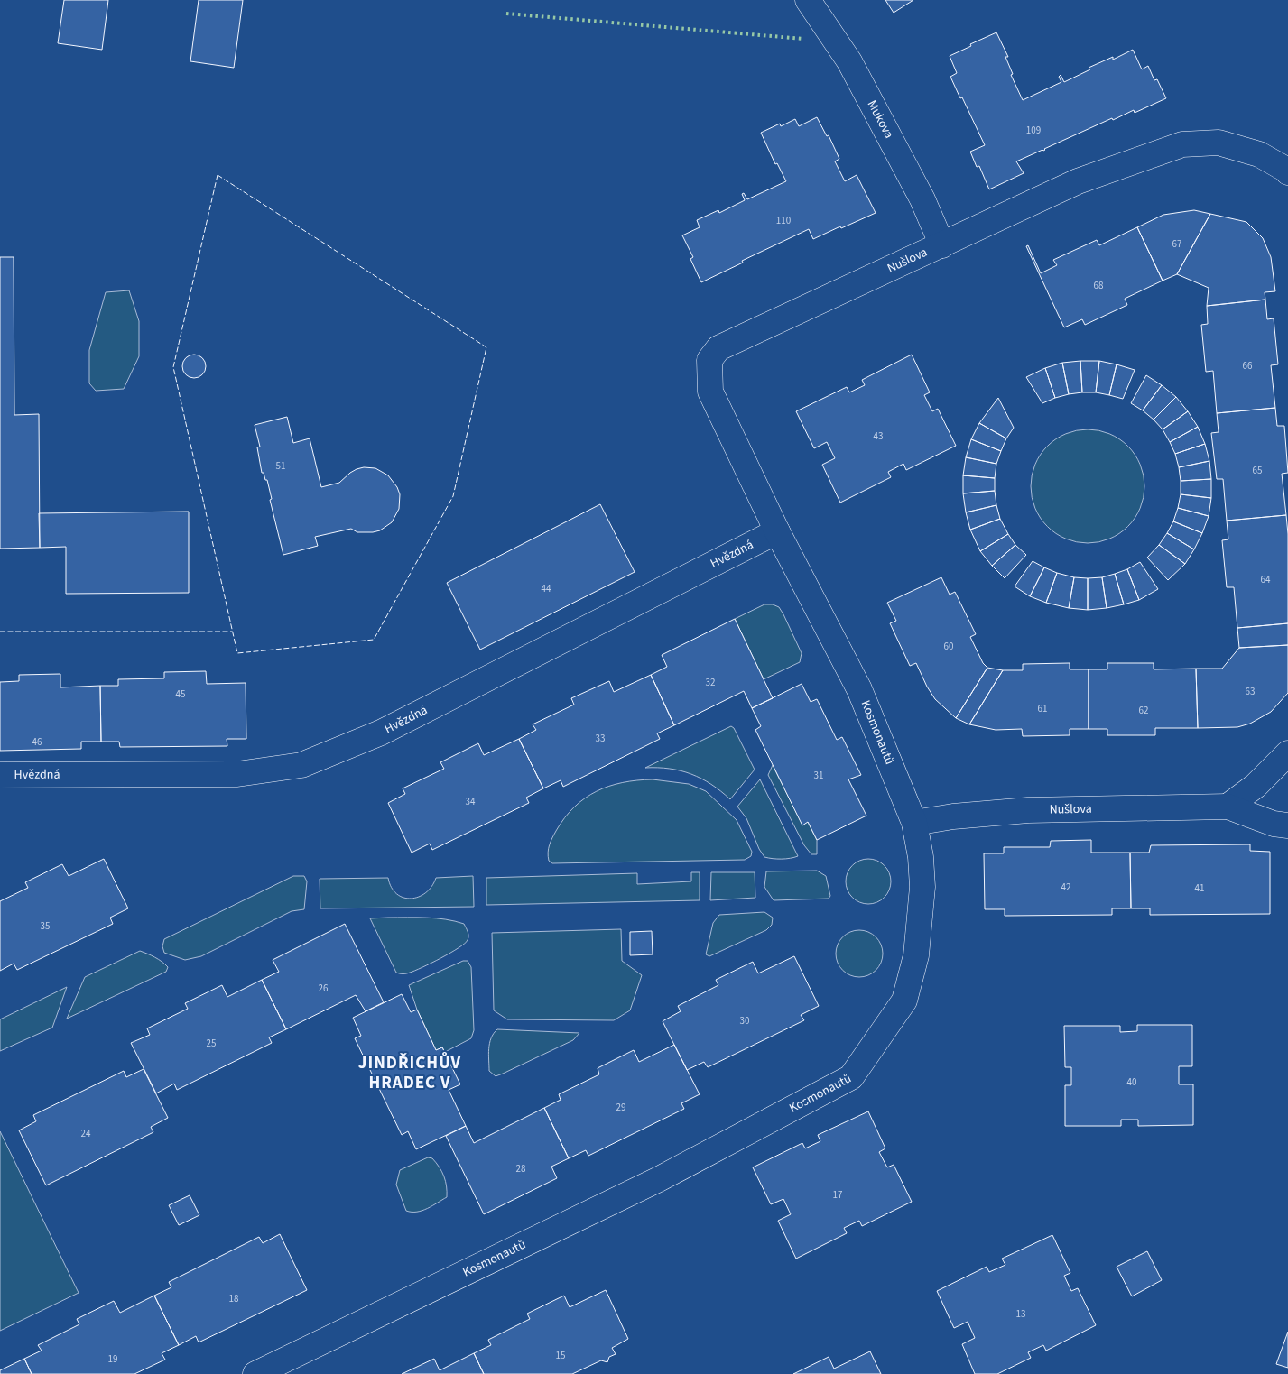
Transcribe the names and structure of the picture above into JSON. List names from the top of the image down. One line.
{"streets":{"street":["Mukova","Nušlova","Hvězdná","Kosmonautů"]},"crossings":[["Mukova","Nušlova"],["Nušlova","Hvězdná"],["Nušlova","Kosmonautů"],["Hvězdná","Kosmonautů"]],"districts":["JINDŘICHŮV HRADEC V"],"house_numbers":["109","110","67","68","66","43","51","65","64","44","60","32","63","45","61","62","33","46","31","34","42","41","35","26","30","25","40","29","24","28","17","18","13","15","19"]}
